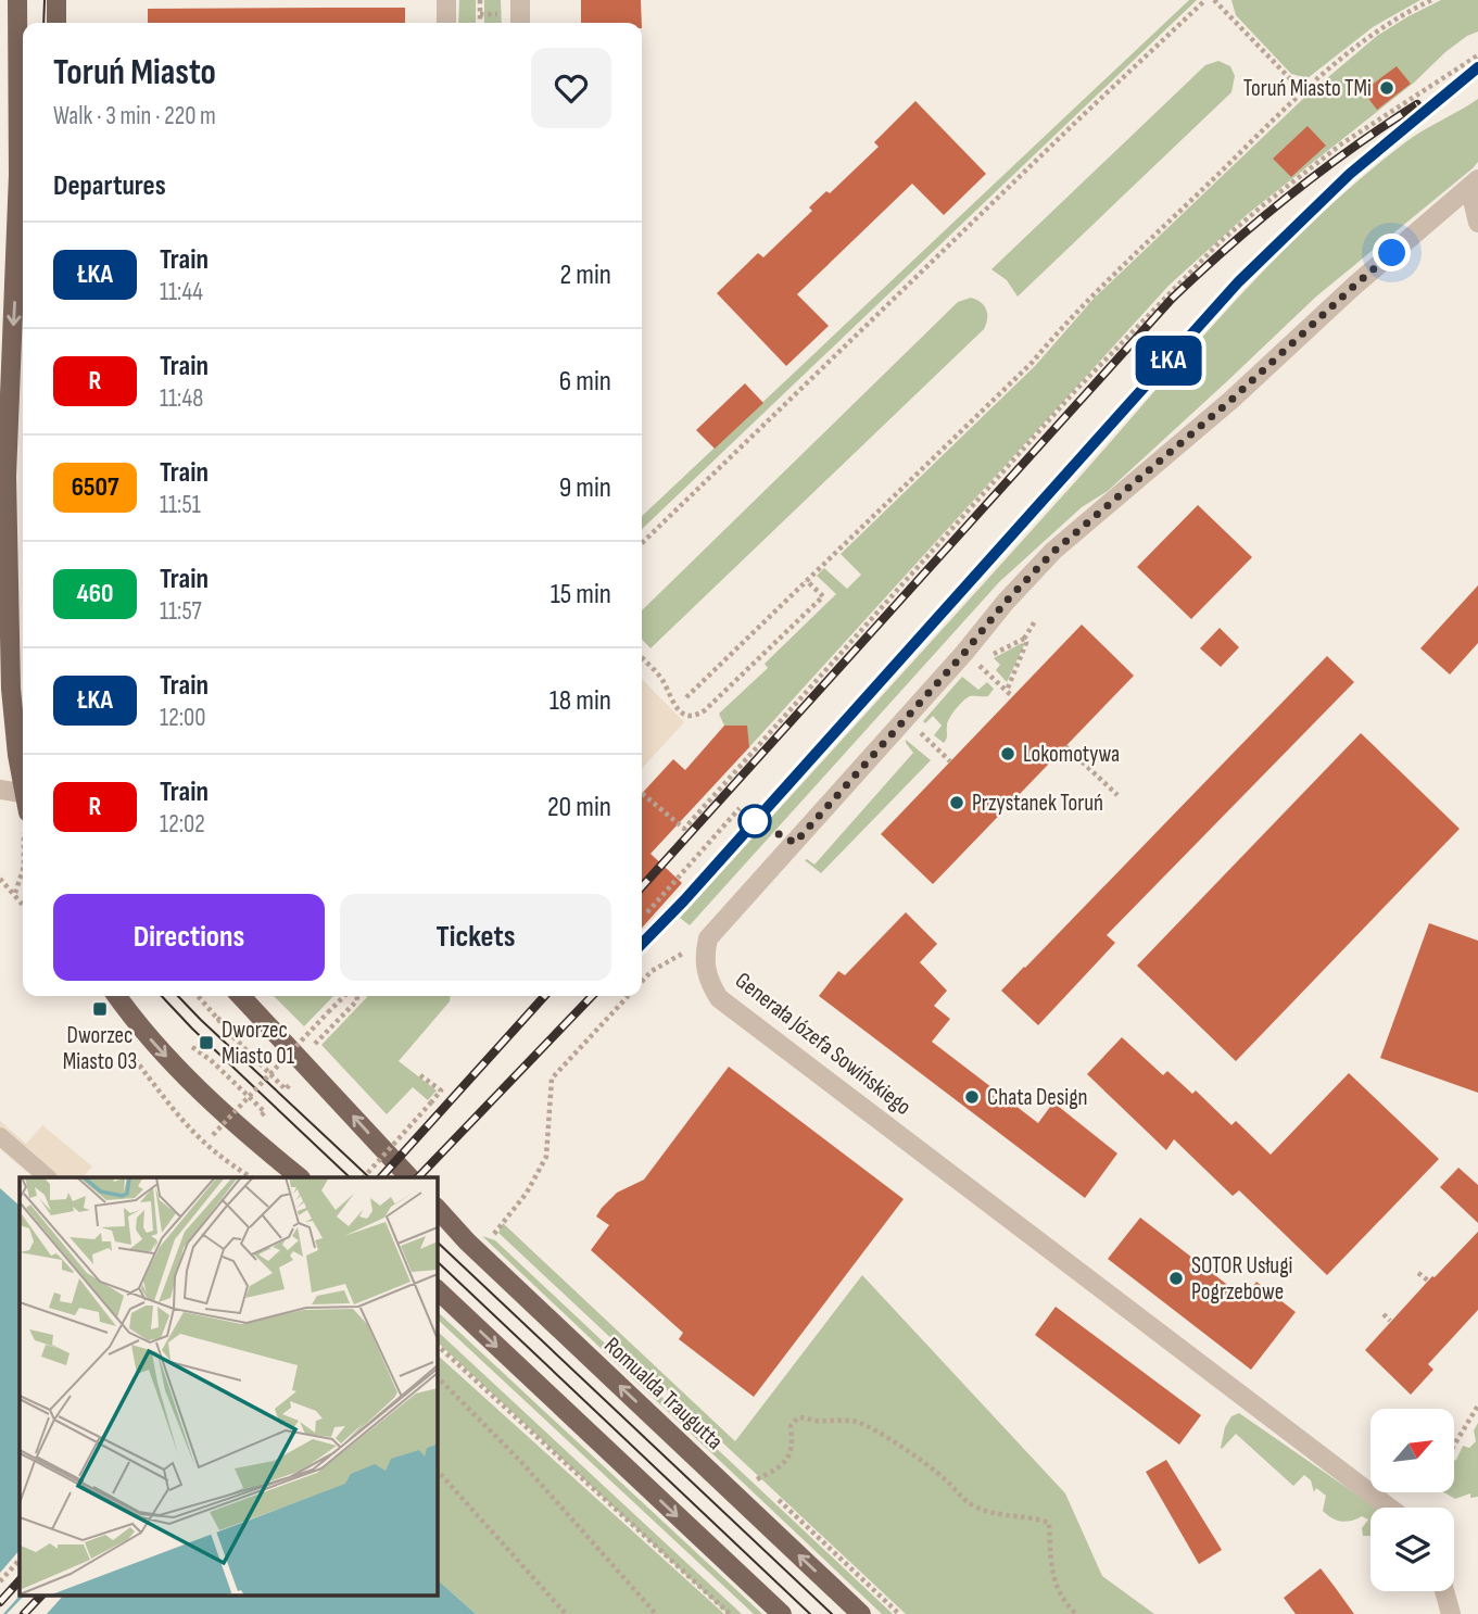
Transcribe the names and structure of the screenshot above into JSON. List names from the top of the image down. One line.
{"streets":{"main road":["Romualda Traugutta"],"street":["Generała Józefa Sowińskiego"]},"places":{"other":["Toruń Miasto TMi","Lokomotywa","Przystanek Toruń","Chata Design","SOTOR Usługi Pogrzebowe"],"transit":["Dworzec Miasto 03","Dworzec Miasto 01"]},"north":"top right","page":{"on_map":"ŁKA","heading":[["Toruń Miasto","Walk · 3 min · 220 m"],"Departures"],"list":[{"mark":"ŁKA","name":"Train","note":"11:44","value":"2 min"},{"mark":"R","name":"Train","note":"11:48","value":"6 min"},{"mark":"6507","name":"Train","note":"11:51","value":"9 min"},{"mark":"460","name":"Train","note":"11:57","value":"15 min"},{"mark":"ŁKA","name":"Train","note":"12:00","value":"18 min"},{"mark":"R","name":"Train","note":"12:02","value":"20 min"}],"buttons":["Directions","Tickets"]}}
